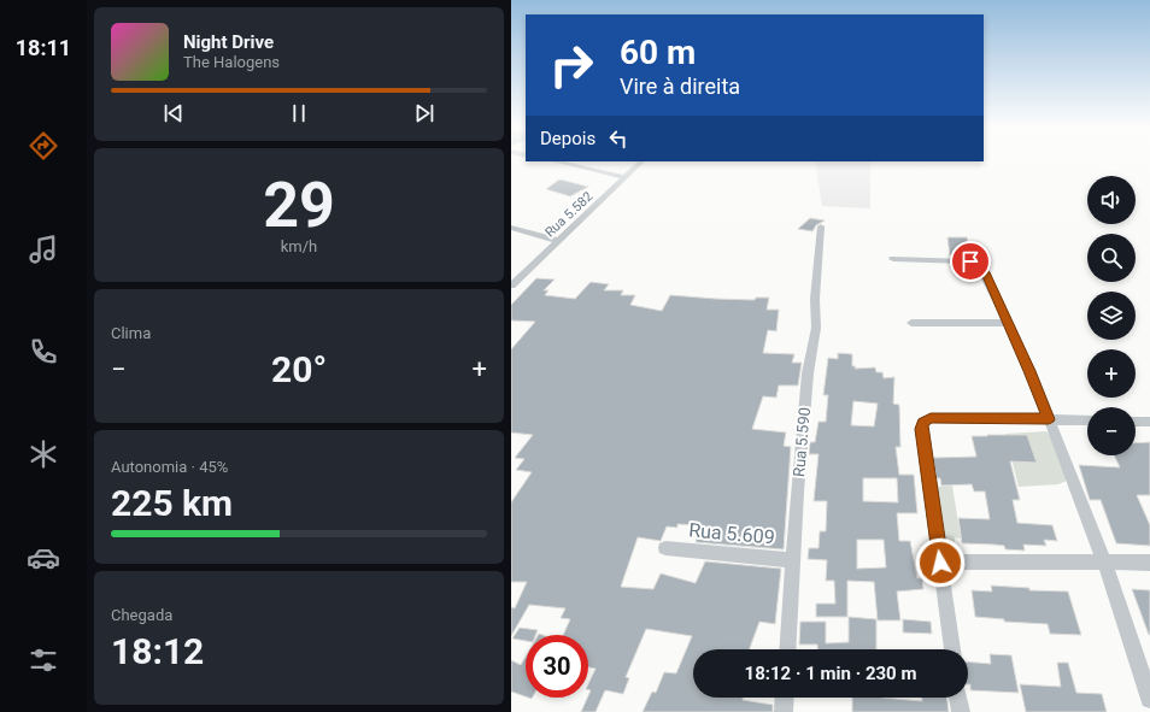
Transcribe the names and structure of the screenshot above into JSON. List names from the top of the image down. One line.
{"streets":{"street":["Rua 5.582","Rua 5.590","Rua 5.609"]},"crossings":[["Rua 5.590","Rua 5.609"]],"page":{"tabs":"18:11","turn":["60 m","Vire à direita"],"song":["Night Drive","The Halogens"],"then":"Depois","tile":[["29","km/h"],"Clima",["Autonomia · 45%","225 km"],["Chegada","18:12"]],"map_buttons":["+","−"],"heat":["−","20°","+"],"limit":"30","trip":"18:12 · 1 min · 230 m"}}
